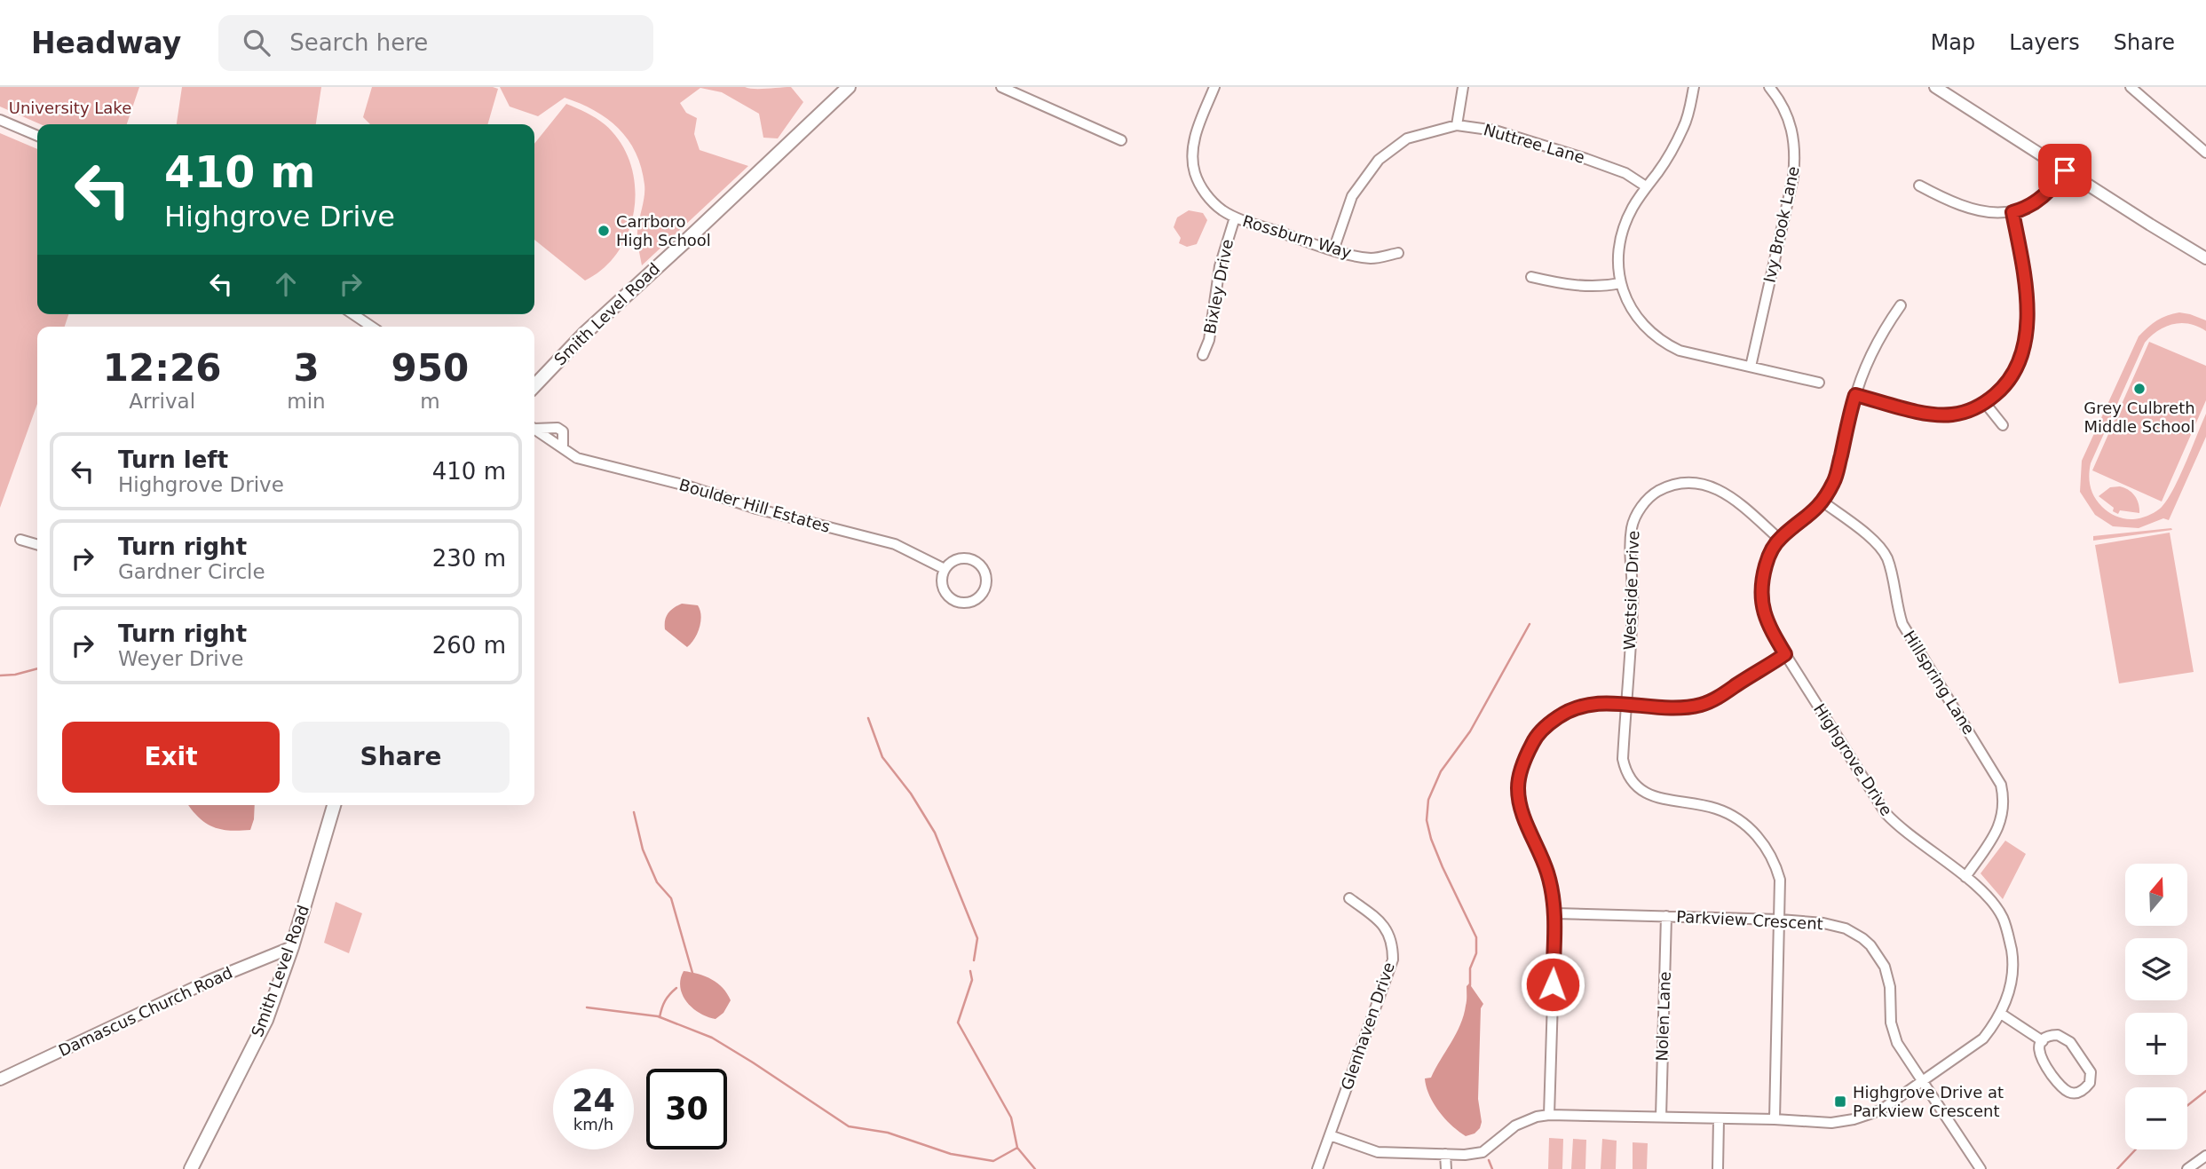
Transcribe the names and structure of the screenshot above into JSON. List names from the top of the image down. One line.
{"streets":{"main road":["Smith Level Road"],"street":["Nuttree Lane","Ivy Brook Lane","Rossburn Way","Bixley Drive","Boulder Hill Estates","Westside Drive","Hillspring Lane","Highgrove Drive","Parkview Crescent","Damascus Church Road","Nolen Lane","Glenhaven Drive"]},"crossings":[["Nuttree Lane","Rossburn Way"],["Rossburn Way","Bixley Drive"],["Smith Level Road","Damascus Church Road"],["Westside Drive","Highgrove Drive"],["Westside Drive","Parkview Crescent"],["Hillspring Lane","Highgrove Drive"],["Highgrove Drive","Parkview Crescent"],["Highgrove Drive","Nolen Lane"],["Highgrove Drive","Glenhaven Drive"],["Parkview Crescent","Nolen Lane"]],"parks":["University Lake"],"places":{"other":["Carrboro High School","Grey Culbreth Middle School"],"transit":["Highgrove Drive at Parkview Crescent"]},"north":"top","page":{"header":"Headway","search":"Search here","nav":["Map","Layers","Share"],"turn":["410 m","Highgrove Drive"],"eta":["12:26","Arrival","3","min","950","m"],"list":[{"name":"Turn left","note":"Highgrove Drive","value":"410 m"},{"name":"Turn right","note":"Gardner Circle","value":"230 m"},{"name":"Turn right","note":"Weyer Drive","value":"260 m"}],"buttons":["Exit","Share"],"map_buttons":["+","−"],"speed":"24 km/h","limit":"30"}}
